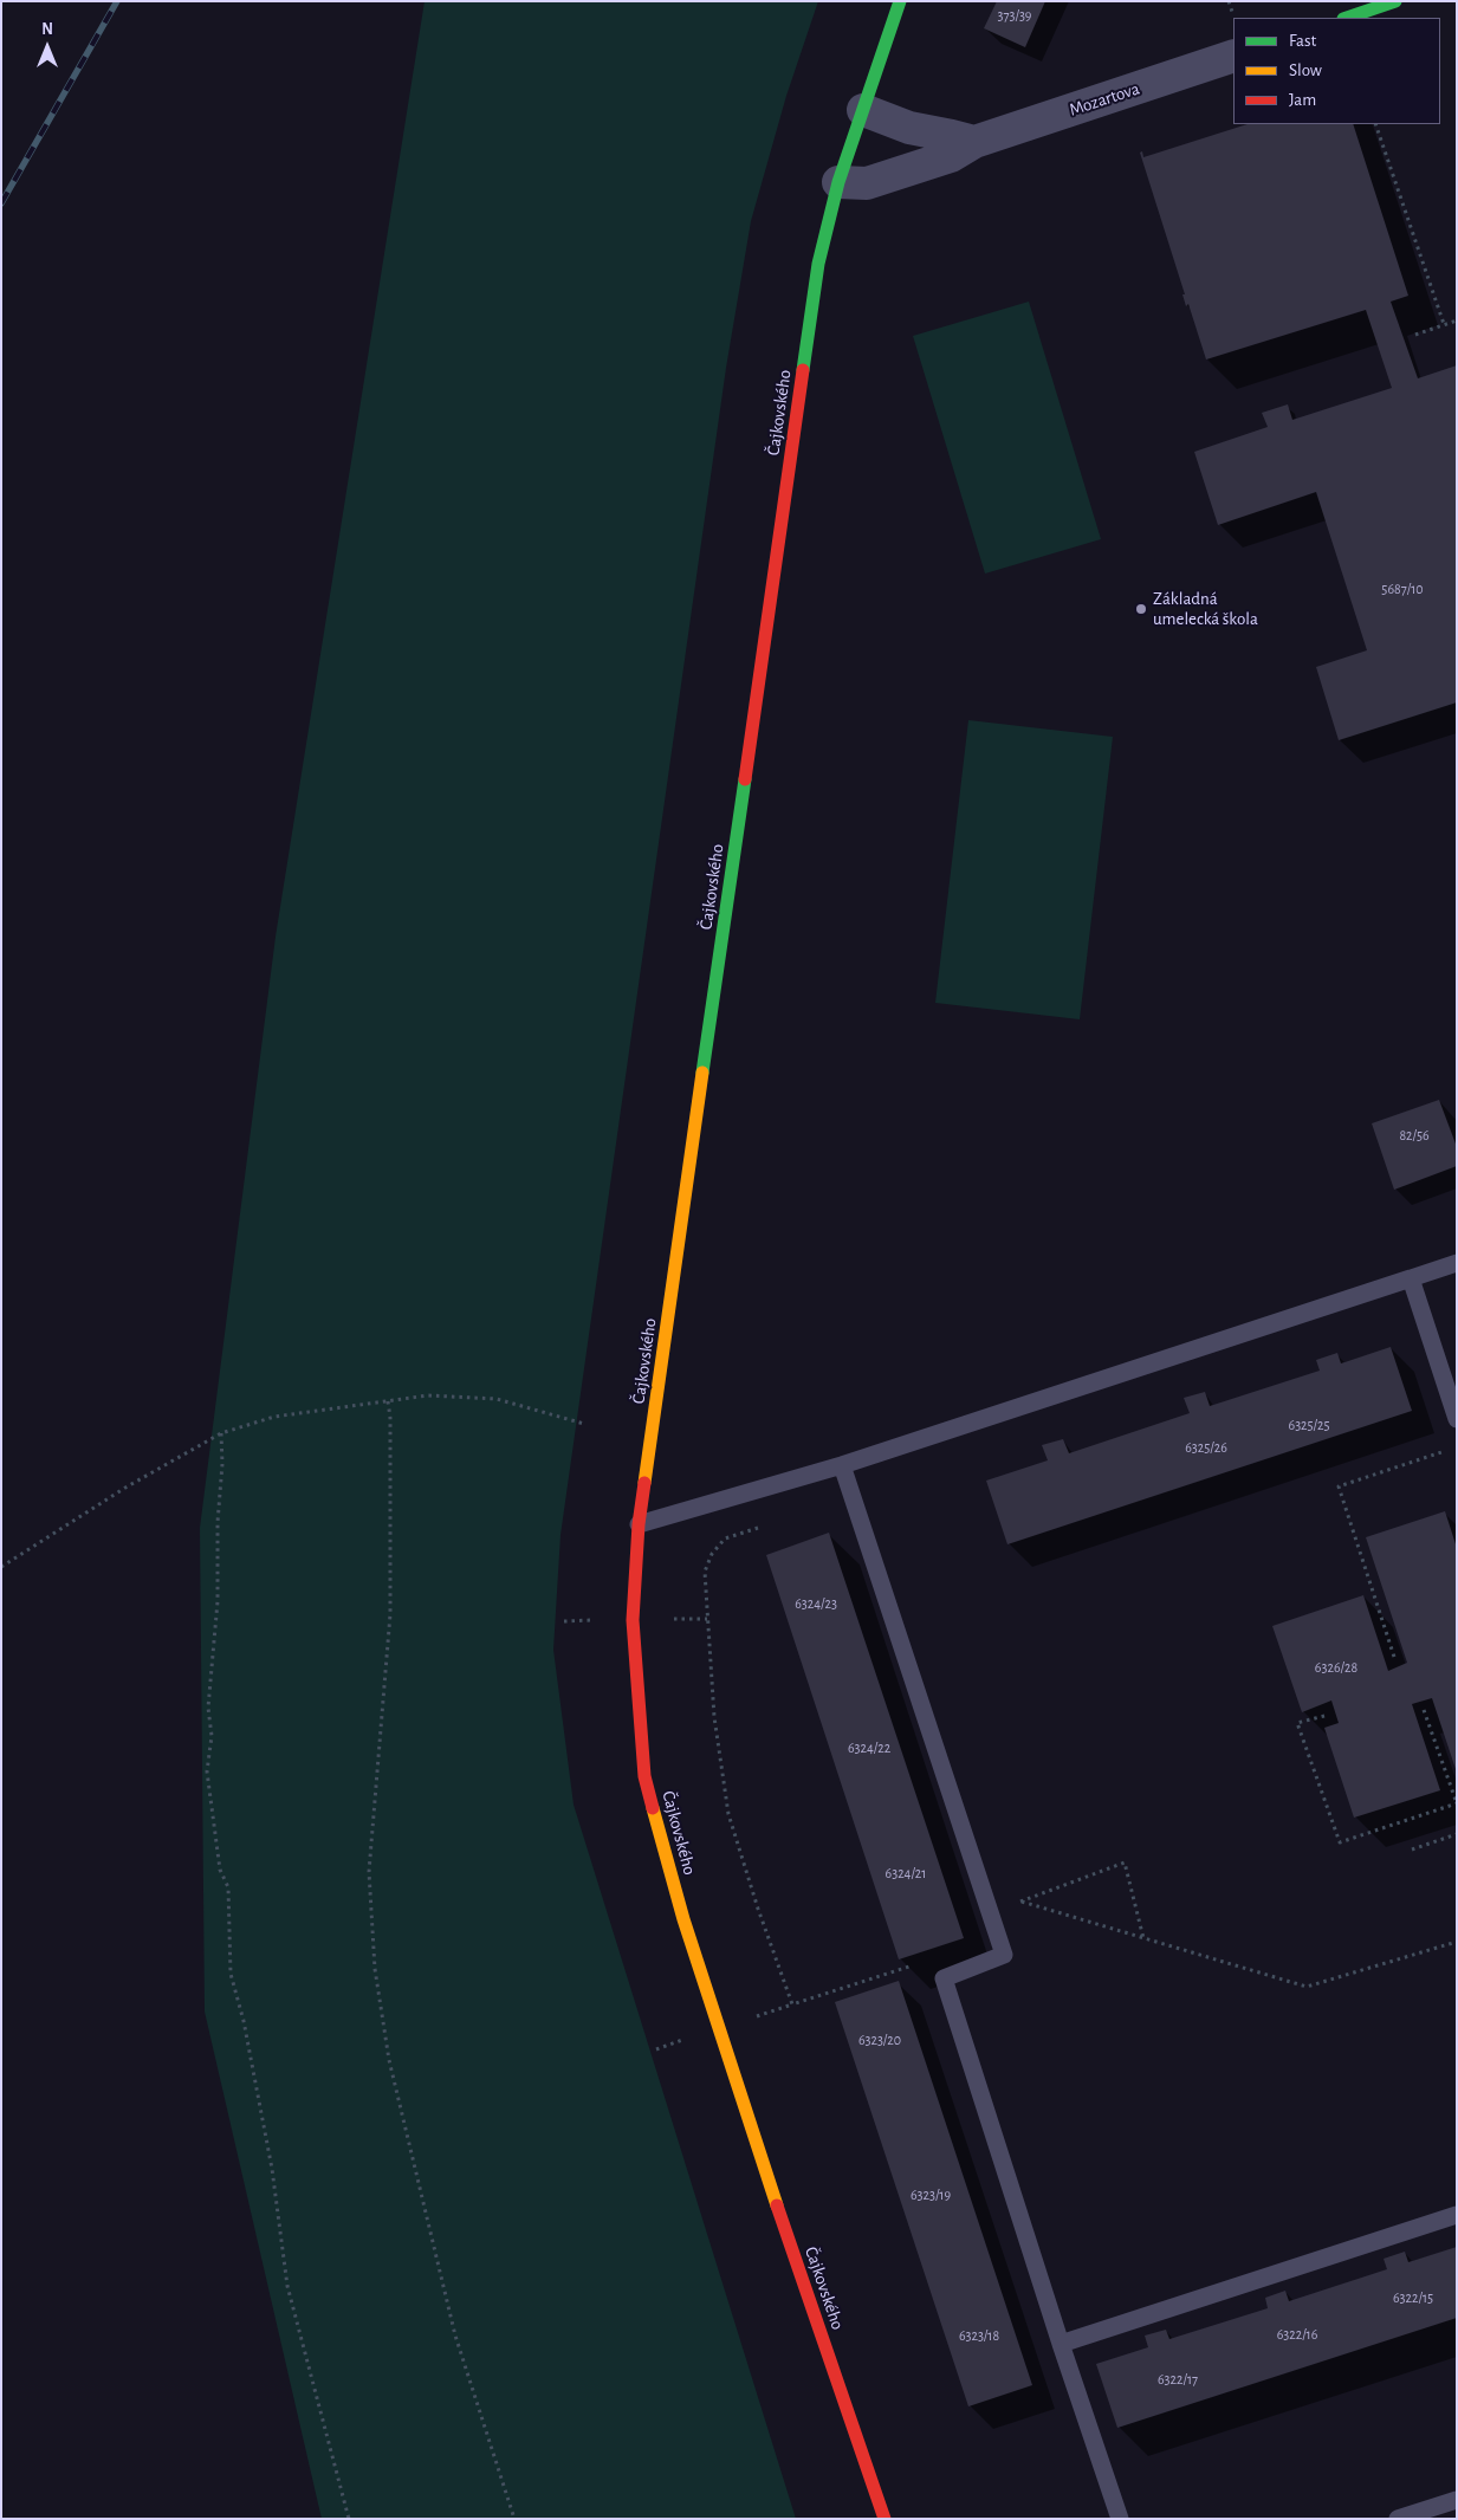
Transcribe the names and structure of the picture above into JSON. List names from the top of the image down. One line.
{"streets":{"street":["Mozartova","Čajkovského"]},"crossings":[["Mozartova","Čajkovského"]],"places":["Základná umelecká škola"],"house_numbers":["373/39","5687/10","82/56","6325/25","6325/26","6324/23","6326/28","6324/22","6324/21","6323/20","6323/19","6322/15","6322/16","6323/18","6322/17"],"legend":["Fast","Slow","Jam"],"north":"top"}
